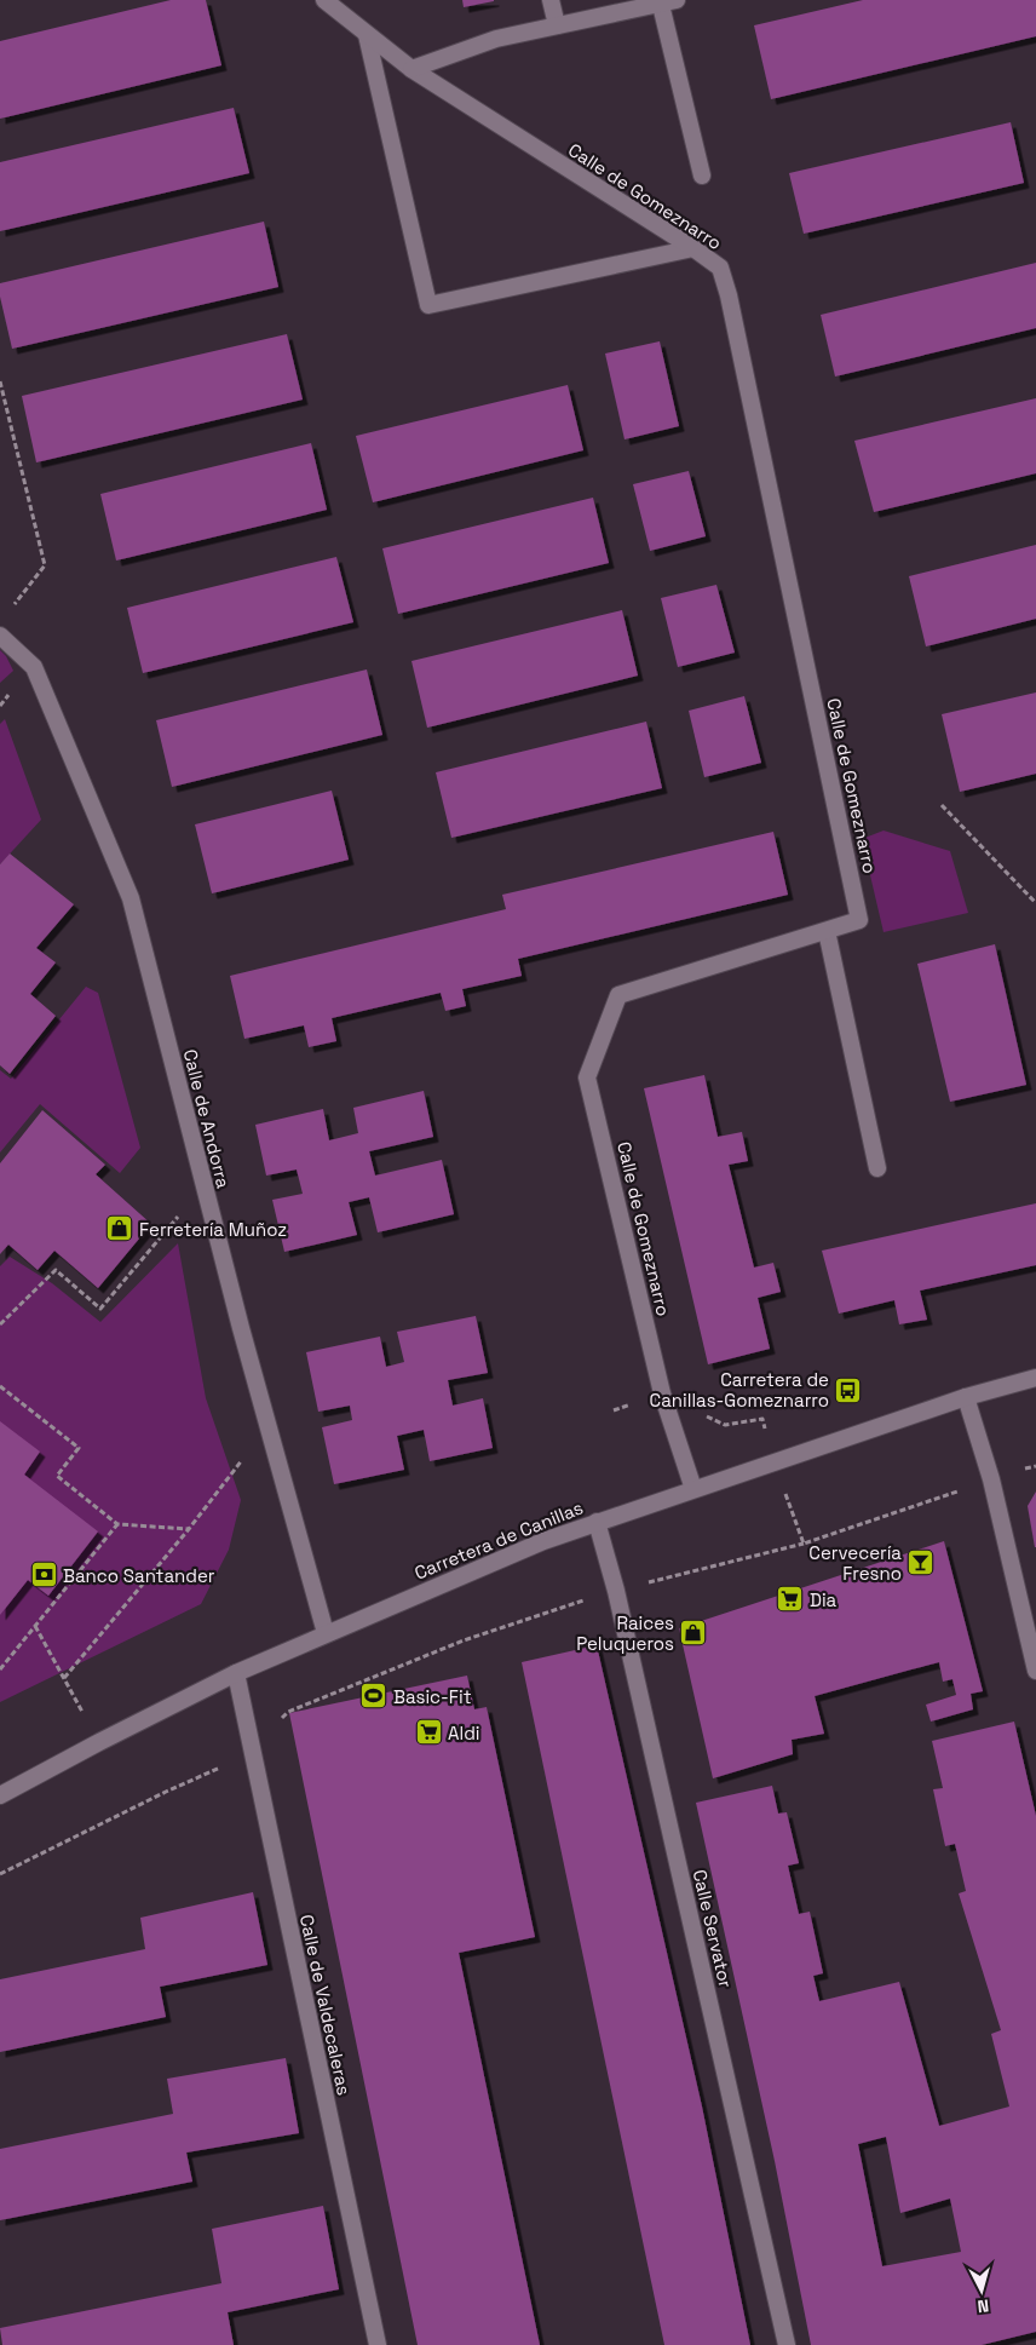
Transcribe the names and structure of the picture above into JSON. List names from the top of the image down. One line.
{"streets":{"street":["Calle de Gomeznarro","Calle de Andorra","Carretera de Canillas","Calle Servator","Calle de Valdecaleras"]},"crossings":[["Calle de Gomeznarro","Carretera de Canillas"],["Calle de Andorra","Carretera de Canillas"],["Carretera de Canillas","Calle Servator"],["Carretera de Canillas","Calle de Valdecaleras"]],"places":{"shop":["Ferretería Muñoz","Raices Peluqueros"],"bus stop":["Carretera de Canillas-Gomeznarro"],"bar":["Cervecería Fresno"],"bank":["Banco Santander"],"supermarket":["Dia","Aldi"],"sports":["Basic-Fit"]},"north":"bottom"}
